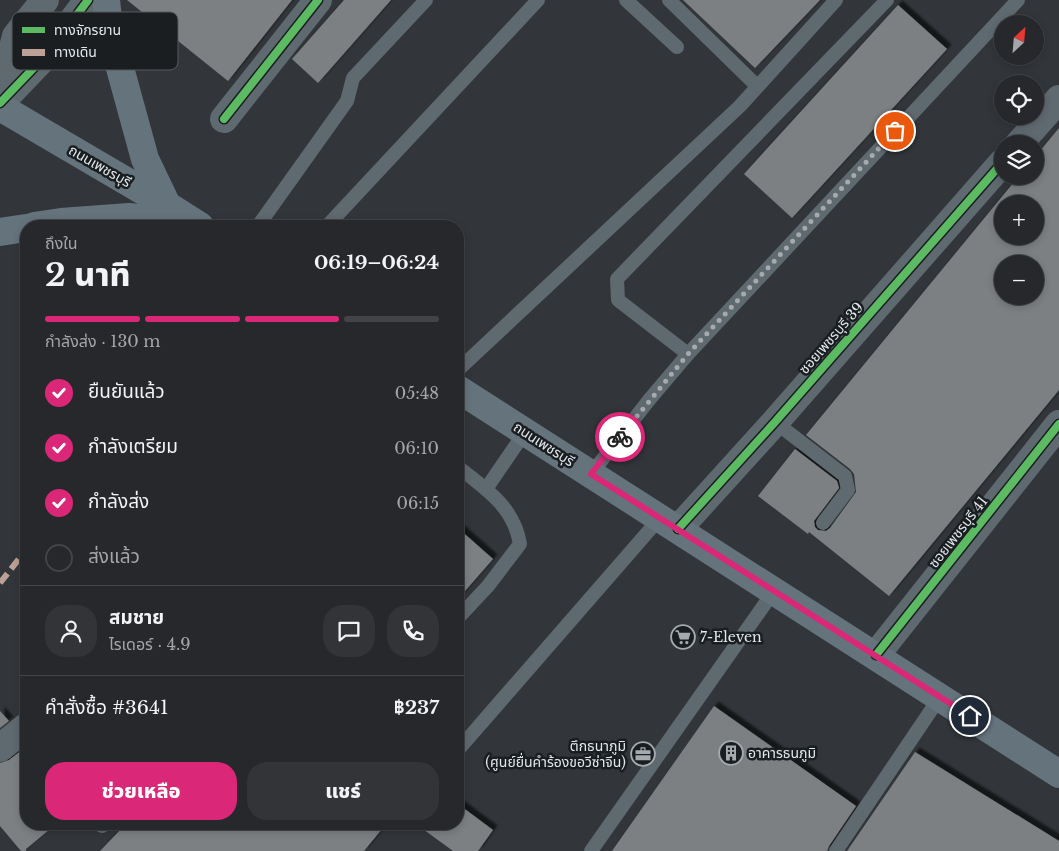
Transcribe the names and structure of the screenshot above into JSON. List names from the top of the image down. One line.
{"streets":{"main road":["ถนนเพชรบุรี"],"street":["ซอยเพชรบุรี 39","ซอยเพชรบุรี 41"]},"crossings":[["ถนนเพชรบุรี","ซอยเพชรบุรี 39"],["ถนนเพชรบุรี","ซอยเพชรบุรี 41"]],"places":{"supermarket":["7-Eleven"],"building":["อาคารธนภูมิ"],"office":["ตึกธนาภูมิ (ศูนย์ยื่นคำร้องขอวีซ่าจีน)"]},"legend":["ทางจักรยาน","ทางเดิน"],"north":"top right","page":{"map_buttons":["+","−"],"heading":["2 นาที","ถึงใน","06:19–06:24"],"panel":["สมชาย","ไรเดอร์ · 4.9","คำสั่งซื้อ #3641","฿237"],"bar":"กำลังส่ง · 130 m","list":[["ยืนยันแล้ว","05:48"],["กำลังเตรียม","06:10"],["กำลังส่ง","06:15"],"ส่งแล้ว"],"buttons":["ช่วยเหลือ","แชร์"]}}
